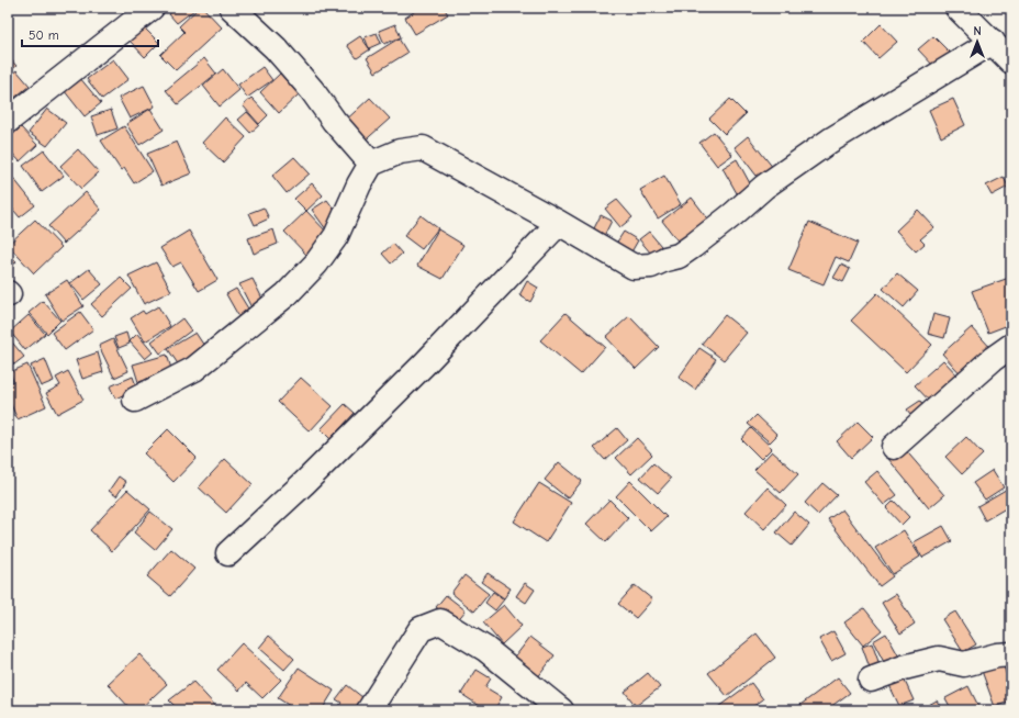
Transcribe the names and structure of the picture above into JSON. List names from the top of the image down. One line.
{"scale_bar":"50 m","north":"top"}
